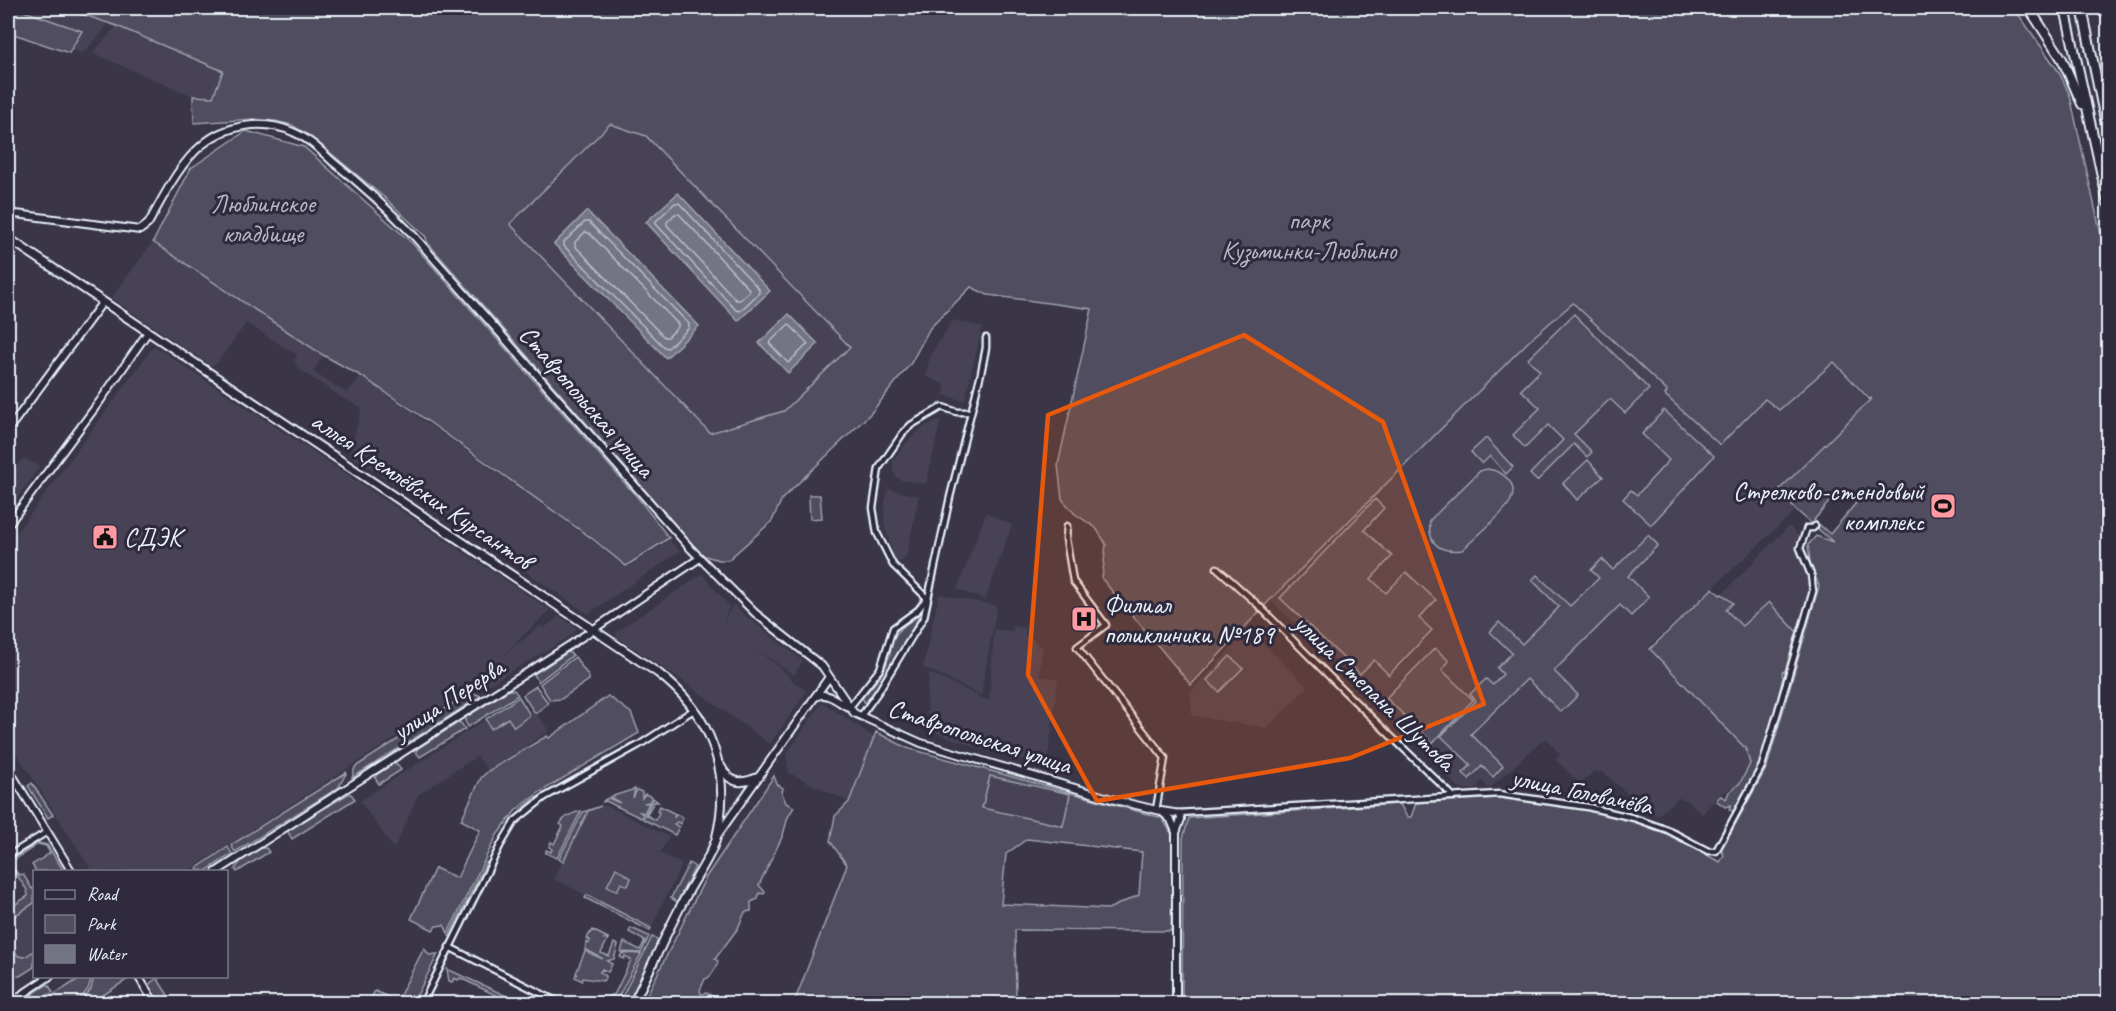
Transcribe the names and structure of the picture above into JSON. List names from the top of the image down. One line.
{"streets":{"main road":["аллея Кремлёвских Курсантов"],"street":["Ставропольская улица","улица Степана Шутова","улица Перерва","улица Головачёва"]},"crossings":[["Ставропольская улица","улица Перерва"],["Ставропольская улица","улица Головачёва"],["аллея Кремлёвских Курсантов","улица Перерва"],["улица Степана Шутова","улица Головачёва"]],"parks":["Люблинское кладбище","парк Кузьминки-Люблино"],"places":{"sports":["Стрелково-стендовый комплекс"],"public building":["СДЭК"],"hospital":["Филиал поликлиники №189"]},"legend":["Road","Park","Water"]}
